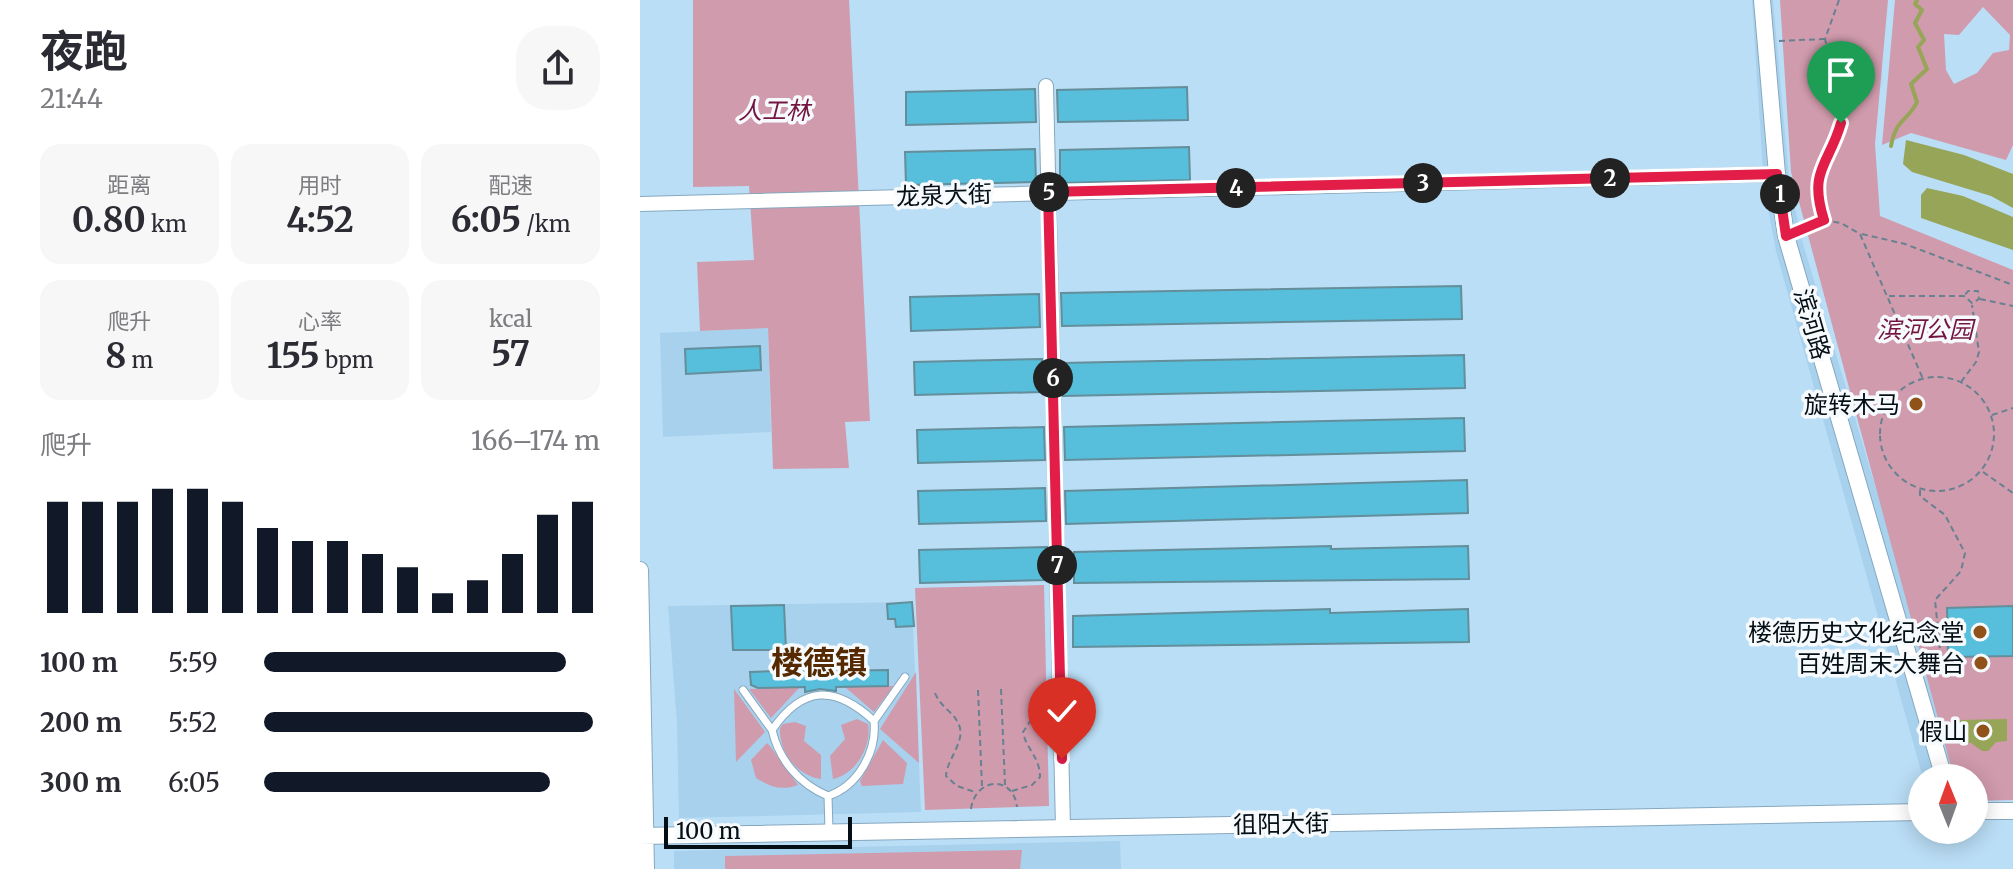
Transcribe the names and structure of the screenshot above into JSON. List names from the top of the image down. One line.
{"streets":{"street":["龙泉大街","滨河路","徂阳大街"]},"crossings":[["龙泉大街","滨河路"]],"districts":["楼德镇"],"parks":["人工林","滨河公园"],"places":["旋转木马","楼德历史文化纪念堂","百姓周末大舞台","假山"],"scale_bar":"100 m","north":"top","page":{"heading":["夜跑","21:44"],"stats":[["距离","0.80 km"],["用时","4:52"],["配速","6:05 /km"],["爬升","8 m"],["心率","155 bpm"],["kcal","57"]],"pins":["2","3","4","5","1","6","7"],"chart":["爬升","166–174 m"],"list":[{"name":"100 m","note":"5:59"},{"name":"200 m","note":"5:52"},{"name":"300 m","note":"6:05"}],"scale":"100 m"}}
